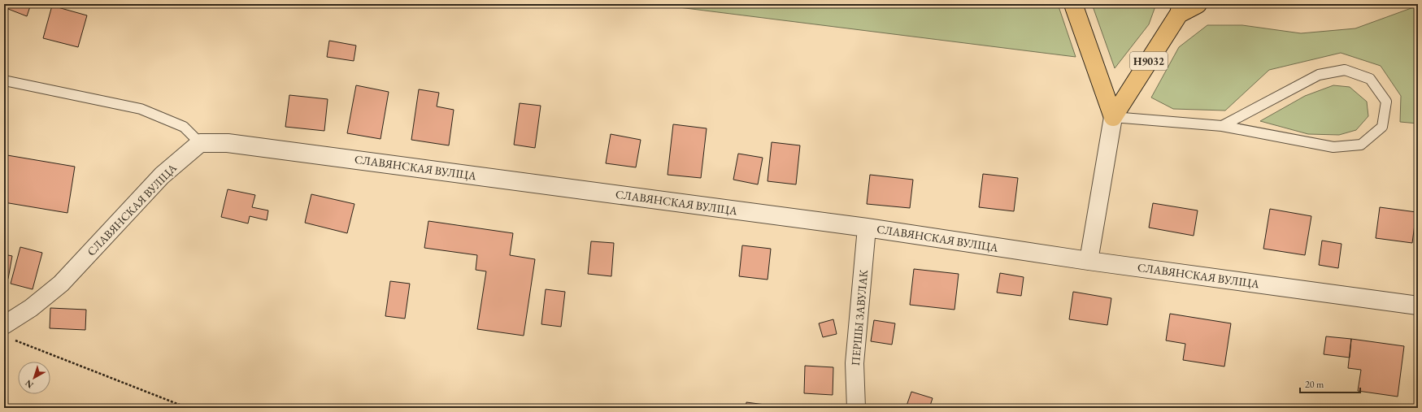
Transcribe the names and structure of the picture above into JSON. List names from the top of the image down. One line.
{"streets":{"highway":["Н9032"],"street":["СЛАВЯНСКАЯ ВУЛІЦА","ПЕРШЫ ЗАВУЛАК"]},"crossings":[["Н9032","СЛАВЯНСКАЯ ВУЛІЦА"],["СЛАВЯНСКАЯ ВУЛІЦА","ПЕРШЫ ЗАВУЛАК"]],"scale_bar":"20 m","north":"bottom left"}
